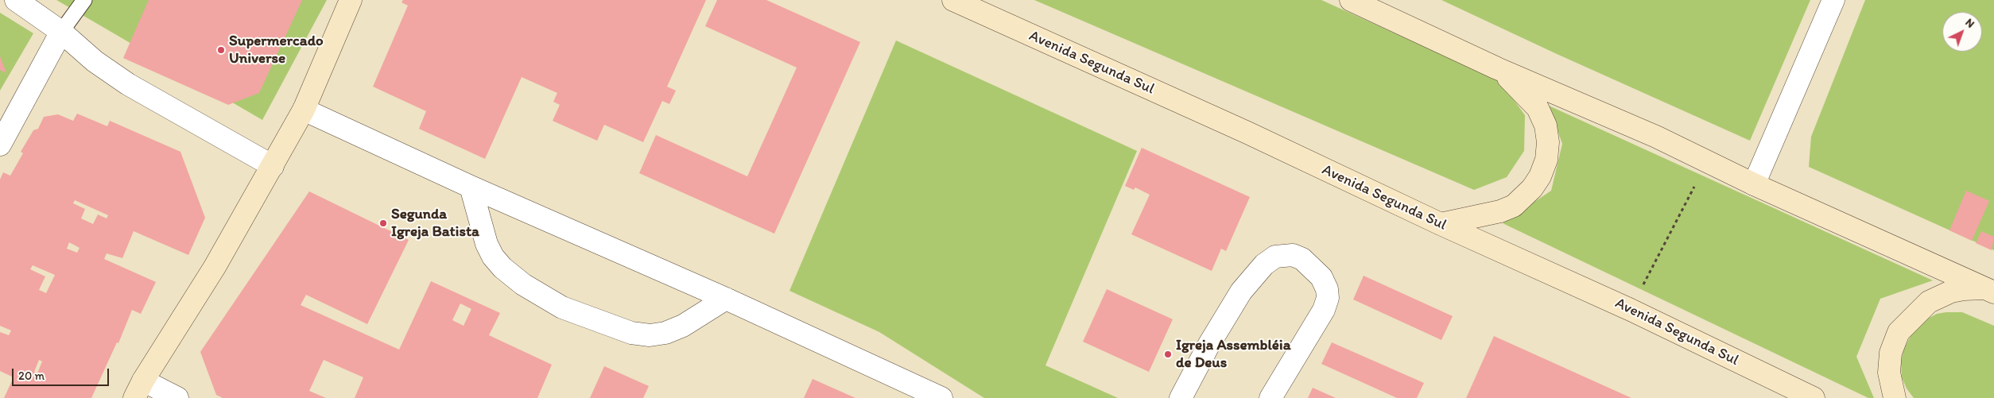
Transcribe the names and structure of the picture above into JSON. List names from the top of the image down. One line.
{"streets":{"main road":["Avenida Segunda Sul"]},"places":["Supermercado Universe","Segunda Igreja Batista","Igreja Assembléia de Deus"],"scale_bar":"20 m","north":"top right"}
